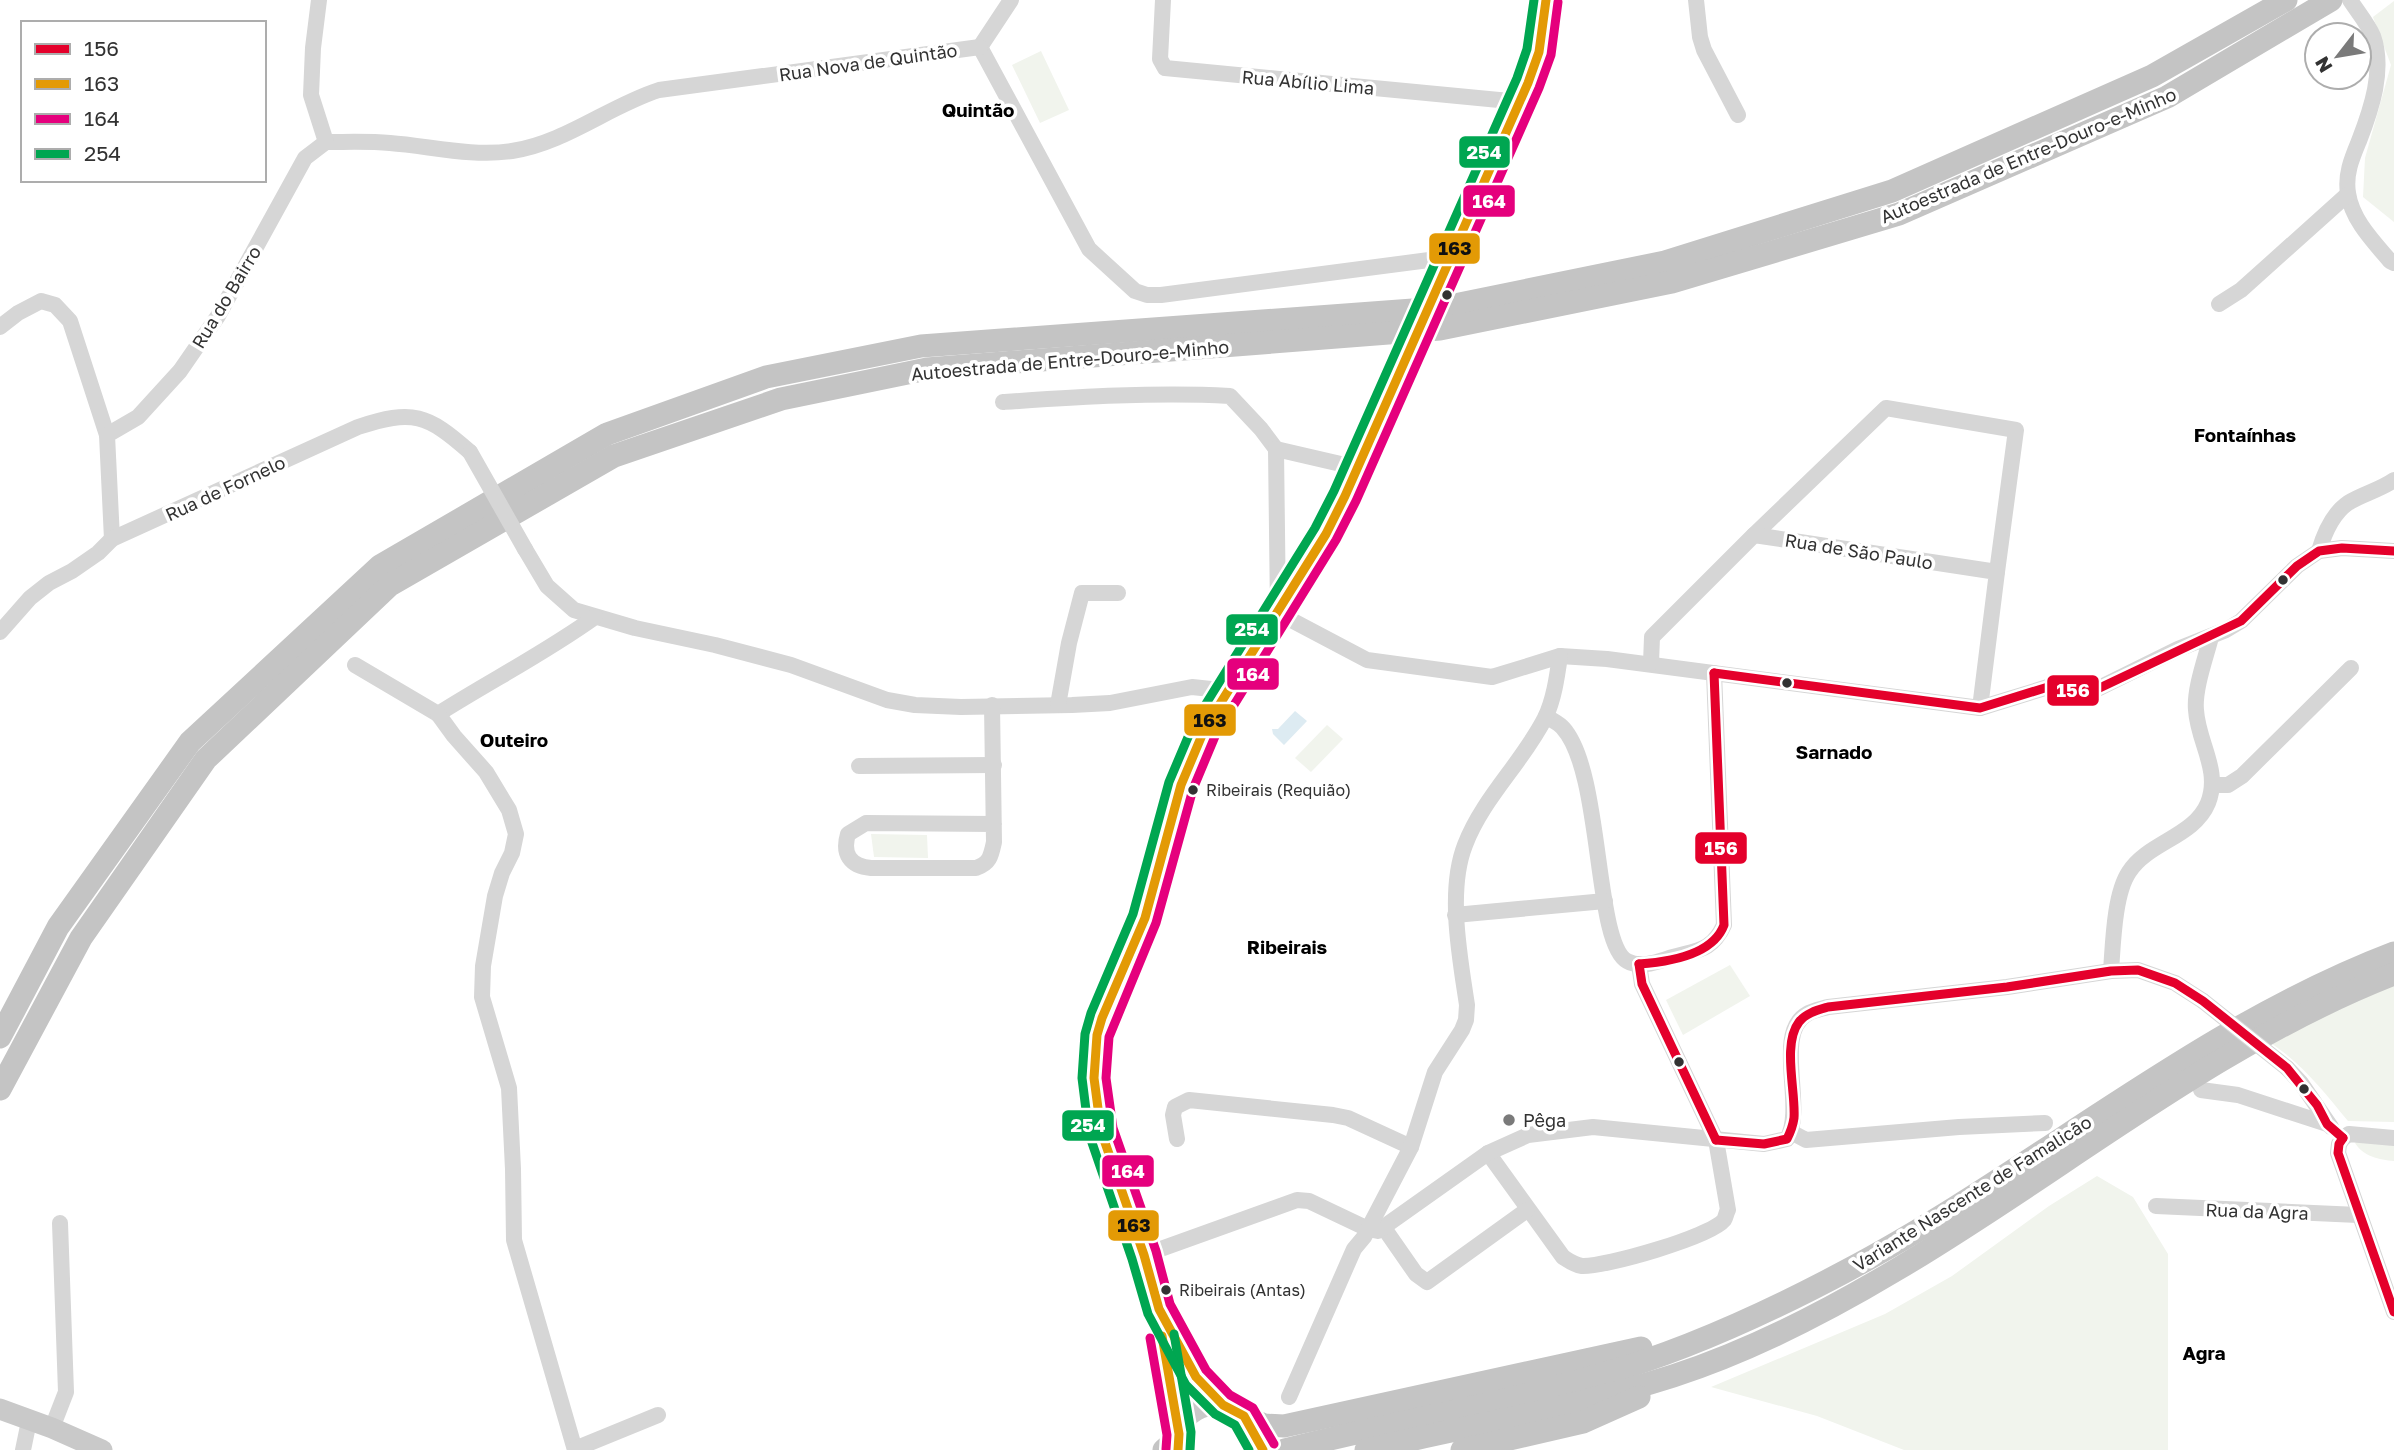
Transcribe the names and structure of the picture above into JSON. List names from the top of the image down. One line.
{"streets":{"highway":["Autoestrada de Entre-Douro-e-Minho","Variante Nascente de Famalicão"],"street":["Rua Nova de Quintão","Rua Abílio Lima","Rua do Bairro","Rua de Fornelo","Rua de São Paulo","Rua da Agra"]},"crossings":[["Rua Nova de Quintão","Rua do Bairro"]],"districts":["Quintão","Fontaínhas","Outeiro","Sarnado","Ribeirais","Agra"],"places":["Ribeirais (Requião)","Pêga","Ribeirais (Antas)"],"lines":["transit line 163","transit line 254","transit line 164","transit line 156"],"legend":["156","163","164","254"],"north":"bottom left"}
